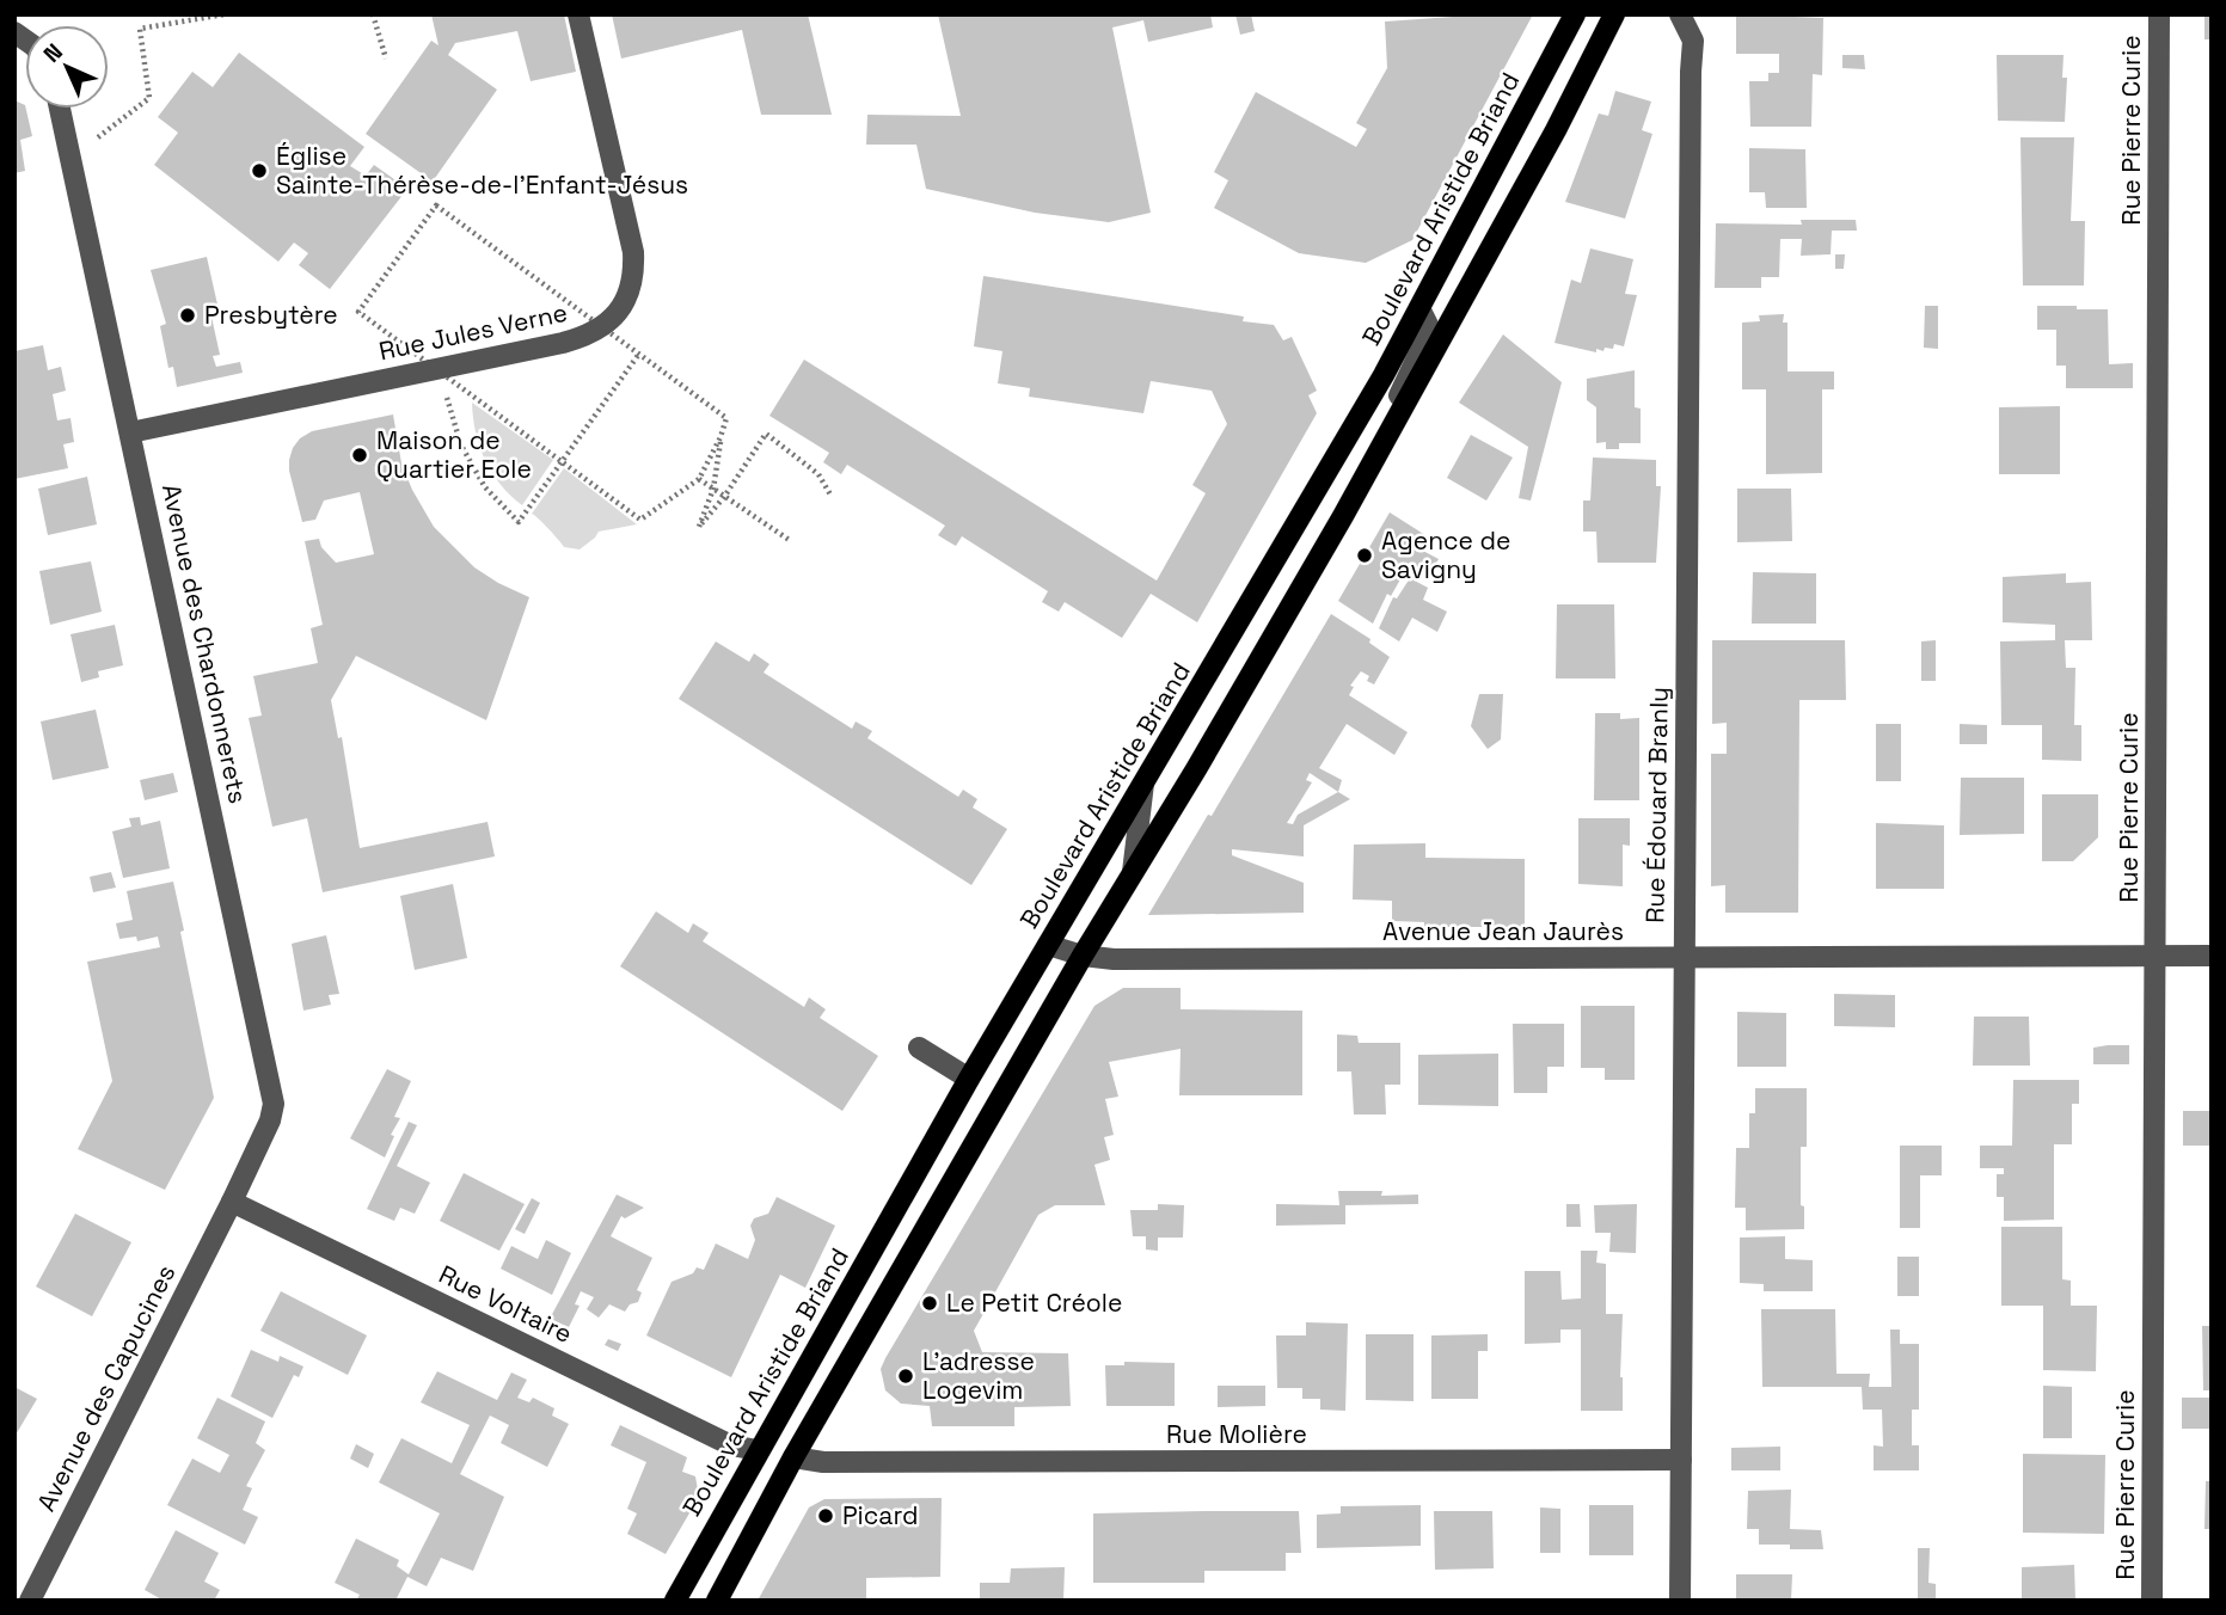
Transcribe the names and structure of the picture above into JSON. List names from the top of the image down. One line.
{"streets":{"main road":["Boulevard Aristide Briand"],"street":["Rue Pierre Curie","Rue Jules Verne","Avenue des Chardonnerets","Rue Édouard Branly","Avenue Jean Jaurès","Rue Voltaire","Avenue des Capucines","Rue Molière"]},"crossings":[["Rue Pierre Curie","Avenue Jean Jaurès"],["Boulevard Aristide Briand","Avenue Jean Jaurès"],["Boulevard Aristide Briand","Rue Voltaire"],["Rue Jules Verne","Avenue des Chardonnerets"],["Avenue des Chardonnerets","Rue Voltaire"],["Avenue des Chardonnerets","Avenue des Capucines"],["Rue Édouard Branly","Avenue Jean Jaurès"],["Rue Édouard Branly","Rue Molière"],["Rue Voltaire","Avenue des Capucines"]],"places":["Église Sainte-Thérèse-de-l'Enfant-Jésus","Presbytère","Maison de Quartier Eole","Agence de Savigny","Le Petit Créole","L'adresse Logevim","Picard"],"north":"top left"}
